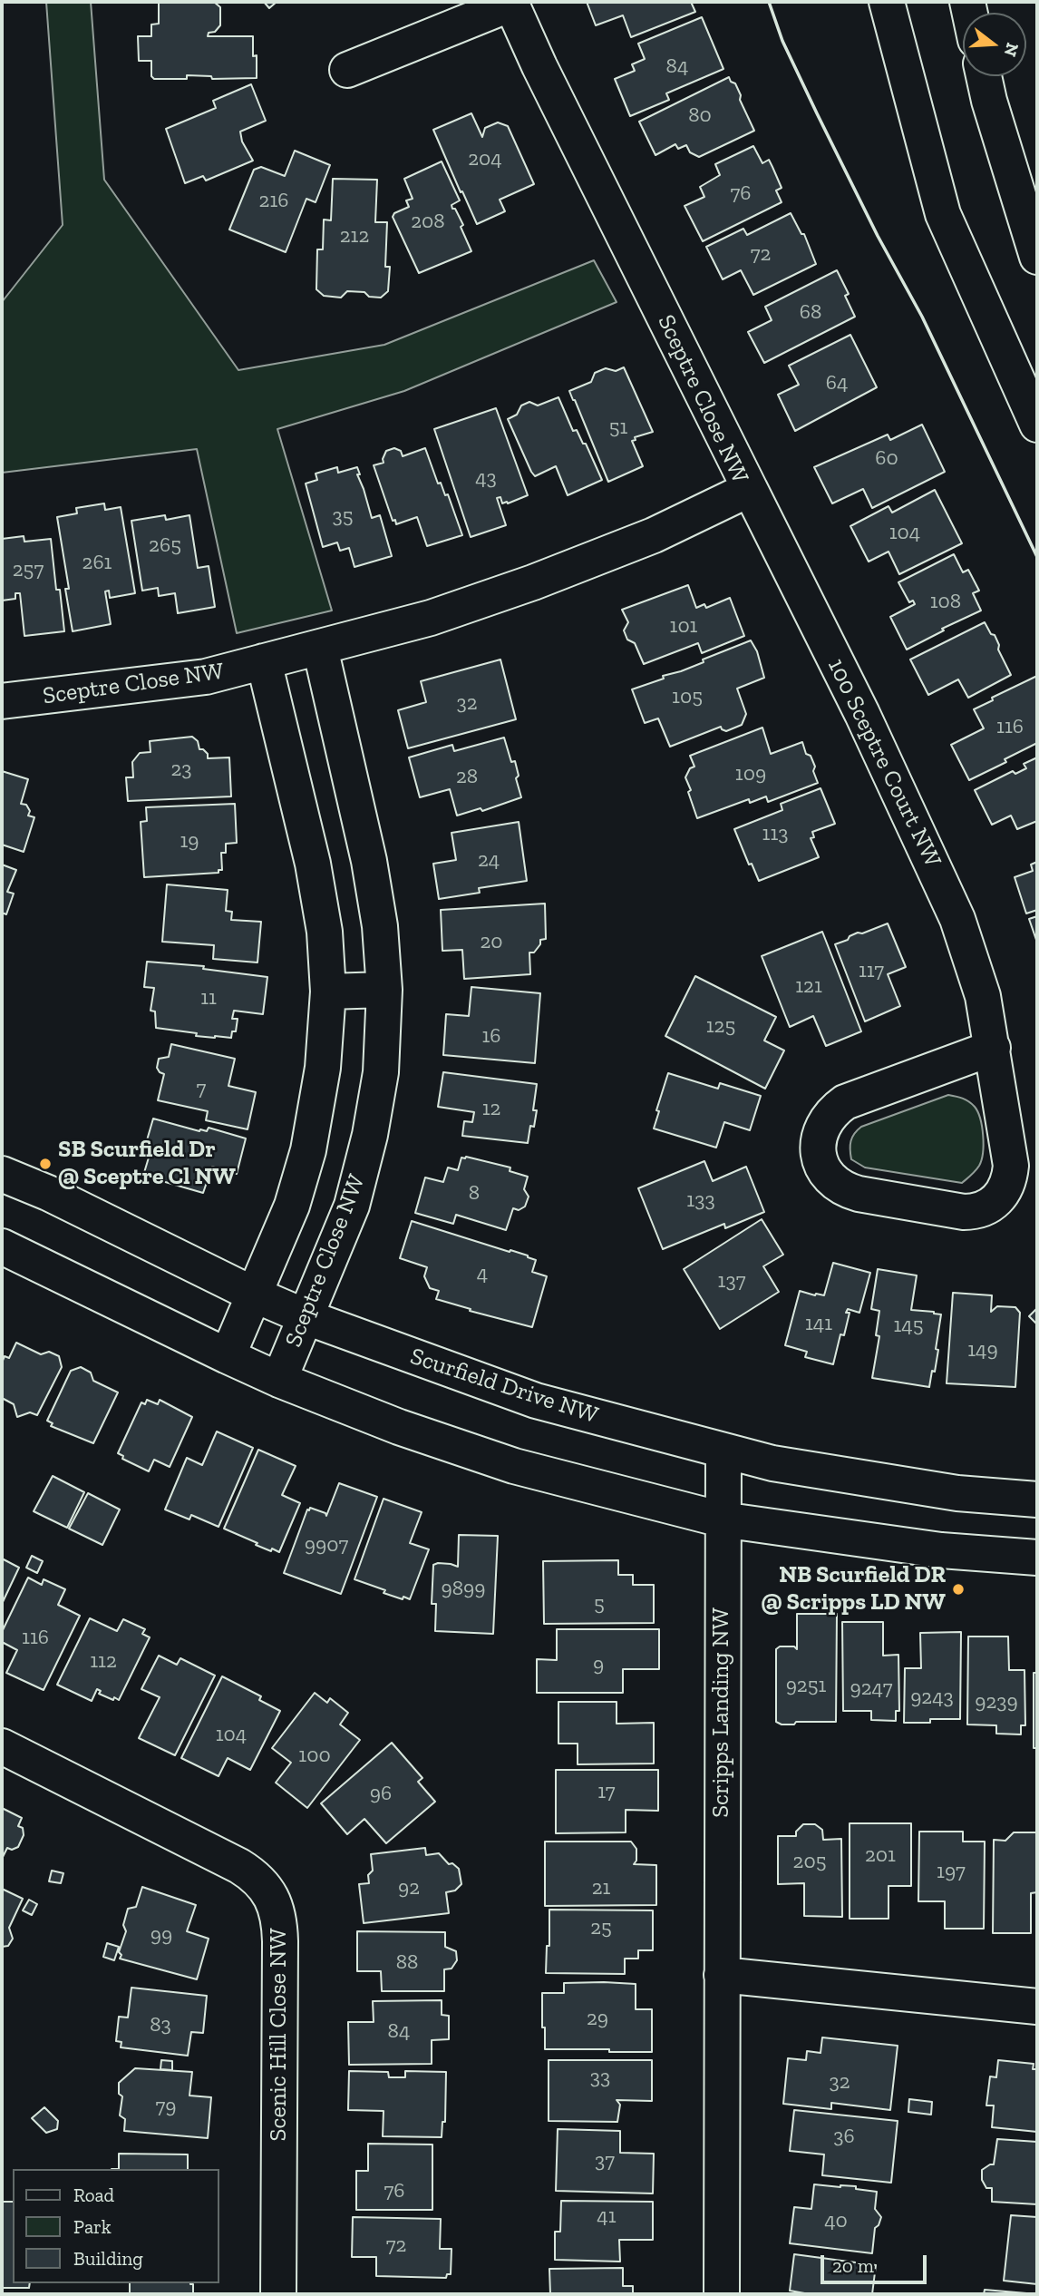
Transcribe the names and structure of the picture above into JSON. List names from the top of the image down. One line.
{"streets":{"street":["Sceptre Close NW","100 Sceptre Court NW","Scurfield Drive NW","Scripps Landing NW","Scenic Hill Close NW"]},"crossings":[["Sceptre Close NW","100 Sceptre Court NW"],["Sceptre Close NW","Scurfield Drive NW"],["Scurfield Drive NW","Scripps Landing NW"]],"places":["SB Scurfield Dr @ Sceptre Cl NW","NB Scurfield DR @ Scripps LD NW"],"house_numbers":["84","80","204","76","216","208","212","72","68","64","51","60","43","35","104","265","261","257","108","101","105","32","116","23","109","28","113","19","24","20","117","121","11","125","16","7","12","8","133","4","137","141","145","149","9907","9899","5","116","112","9","9251","9247","9243","9239","104","100","17","96","201","205","197","92","21","25","99","88","29","83","84","33","32","79","36","37","76","41","40","72"],"legend":["Road","Park","Building"],"scale_bar":"20 m","north":"right"}
